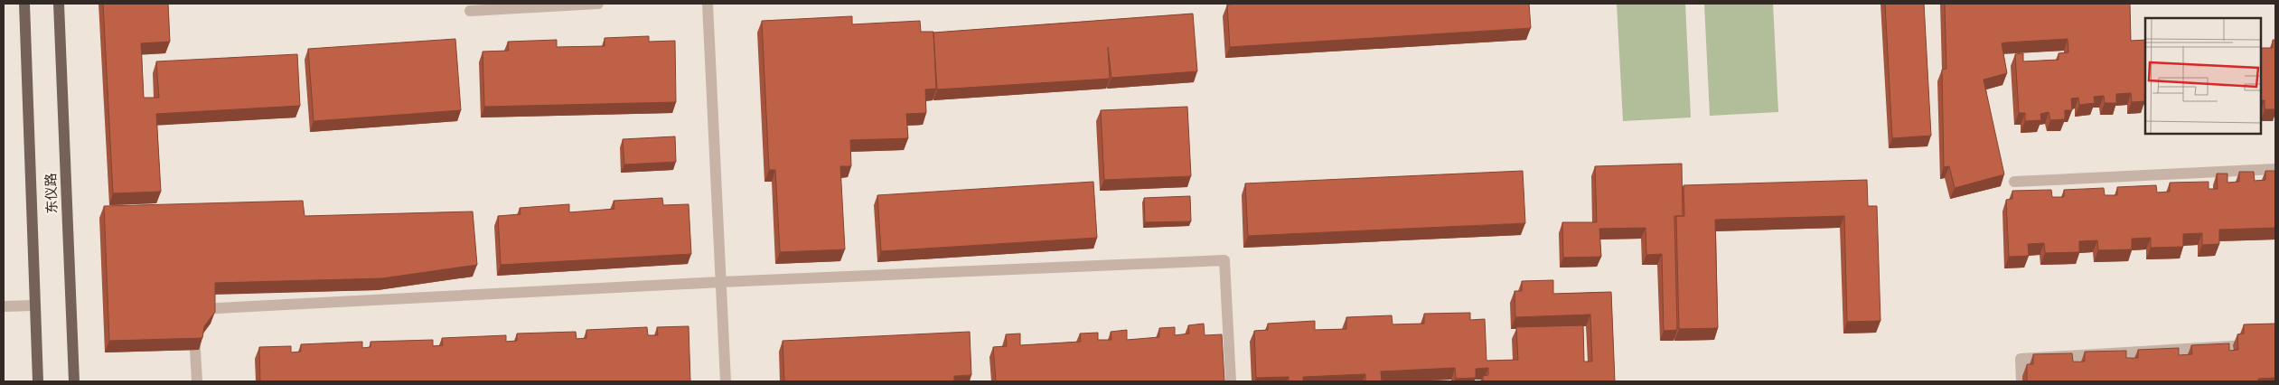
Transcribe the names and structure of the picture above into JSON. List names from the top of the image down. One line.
{"streets":{"main road":["东仪路"]}}
